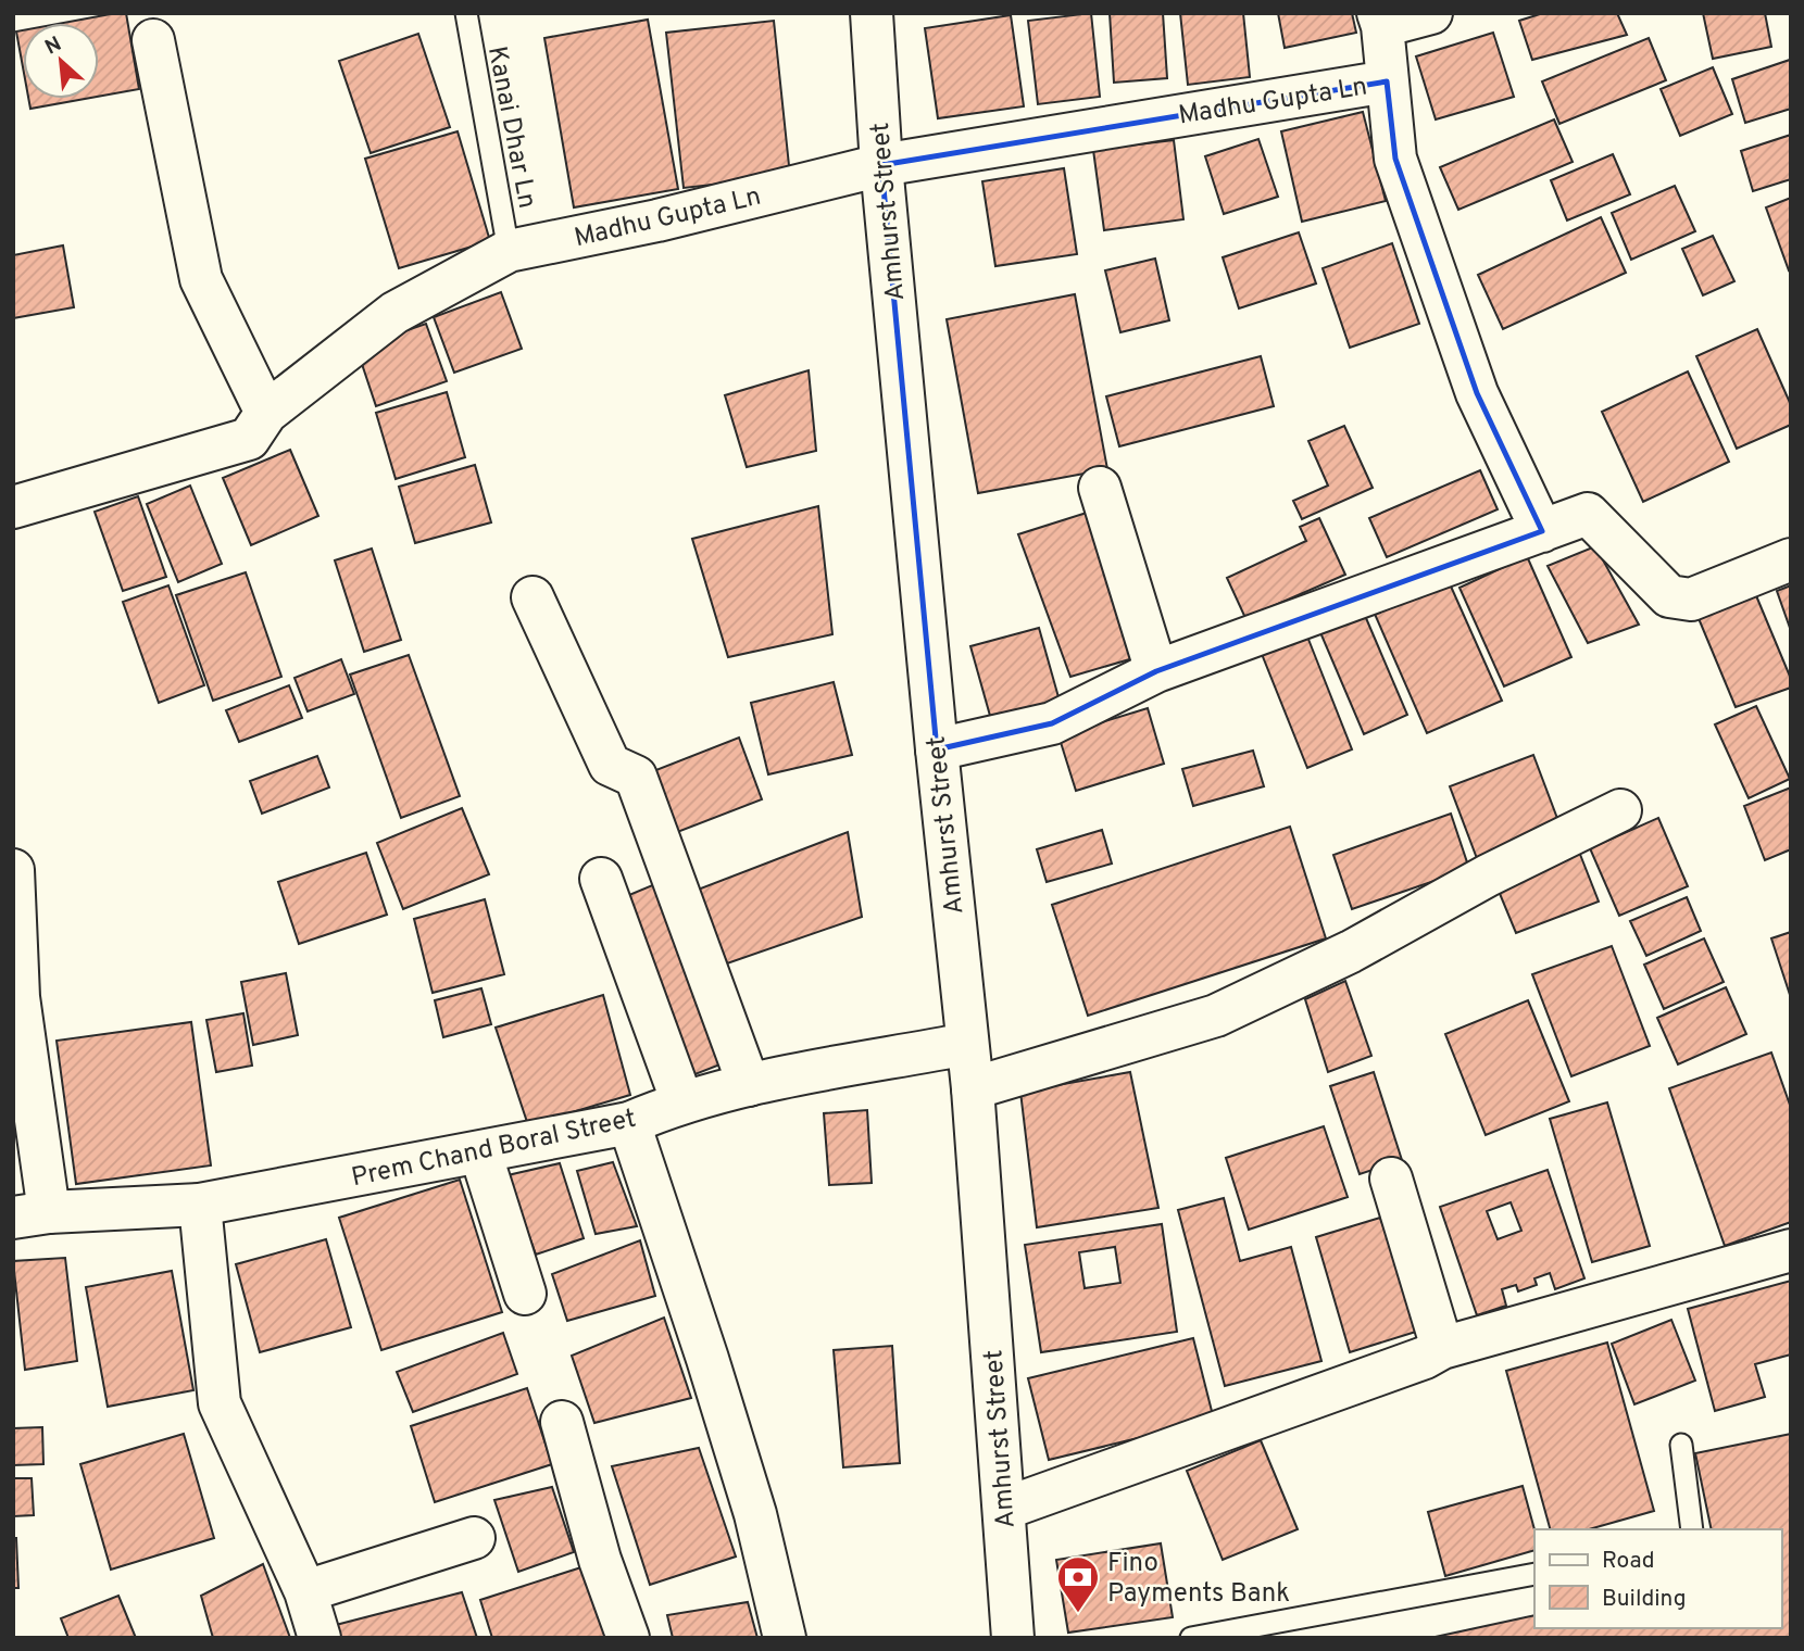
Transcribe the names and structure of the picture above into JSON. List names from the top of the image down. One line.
{"streets":{"street":["Madhu Gupta Ln","Amhurst Street","Prem Chand Boral Street"],"lane":["Kanai Dhar Ln"]},"crossings":[["Madhu Gupta Ln","Kanai Dhar Ln"],["Madhu Gupta Ln","Amhurst Street"],["Amhurst Street","Prem Chand Boral Street"]],"places":{"bank":["Fino Payments Bank"]},"legend":["Road","Building"],"north":"top left"}
